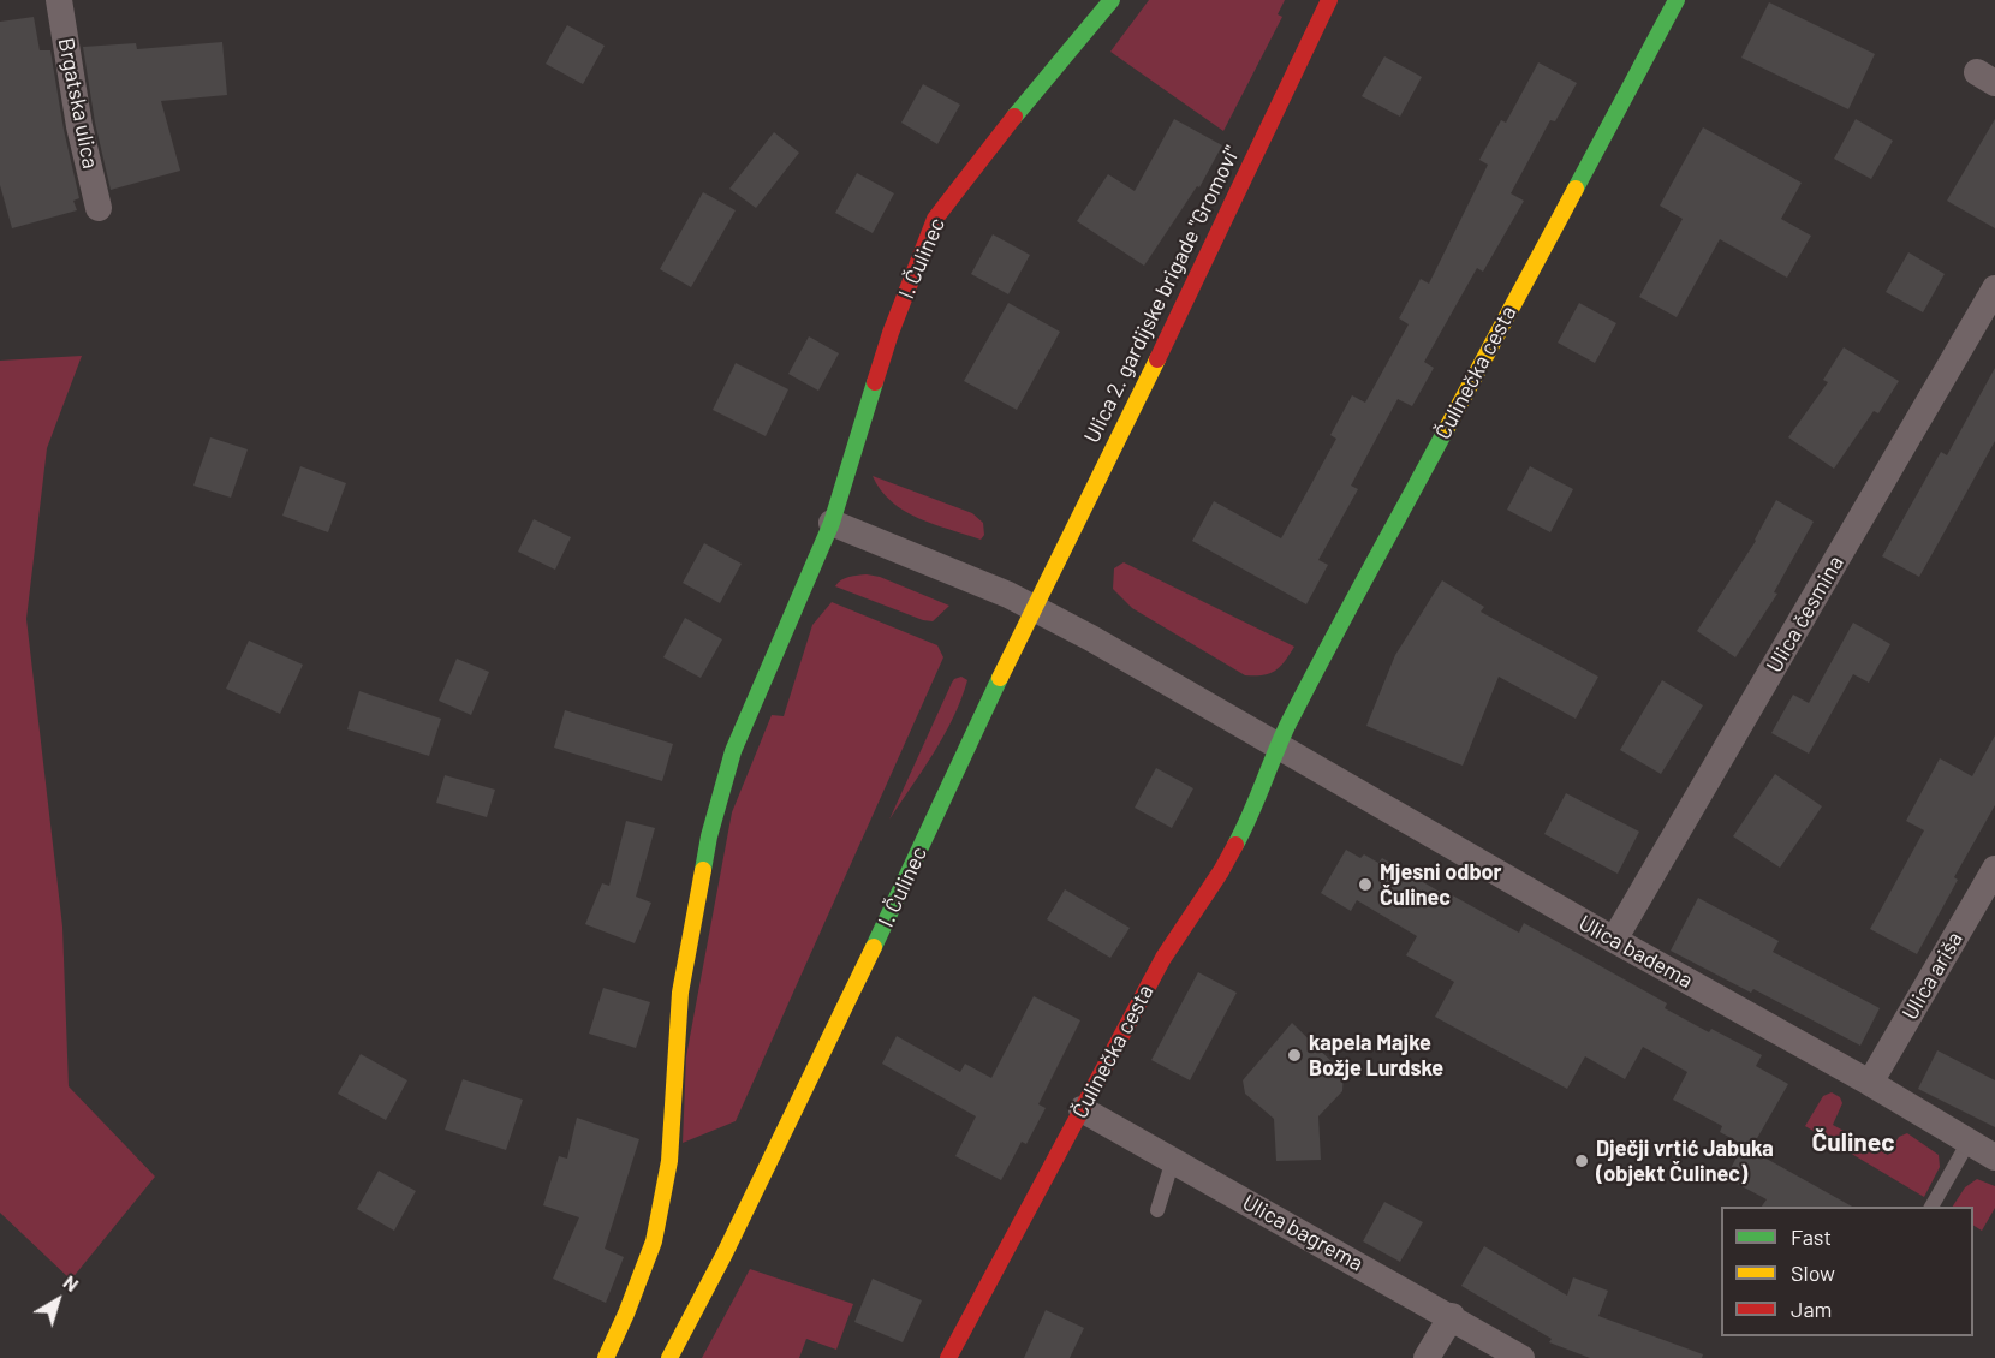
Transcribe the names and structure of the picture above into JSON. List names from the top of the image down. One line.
{"streets":{"street":["Brgatska ulica","I. Čulinec","Ulica 2. gardijske brigade \"Gromovi\"","Čulinečka cesta","Ulica česmina","Ulica badema","Ulica ariša","Ulica bagrema"]},"crossings":[["I. Čulinec","Ulica 2. gardijske brigade \"Gromovi\""],["Čulinečka cesta","Ulica badema"],["Čulinečka cesta","Ulica bagrema"],["Ulica česmina","Ulica badema"],["Ulica badema","Ulica ariša"]],"districts":["Čulinec"],"places":["Mjesni odbor Čulinec","kapela Majke Božje Lurdske","Dječji vrtić Jabuka (objekt Čulinec)"],"legend":["Fast","Slow","Jam"],"north":"top right"}
